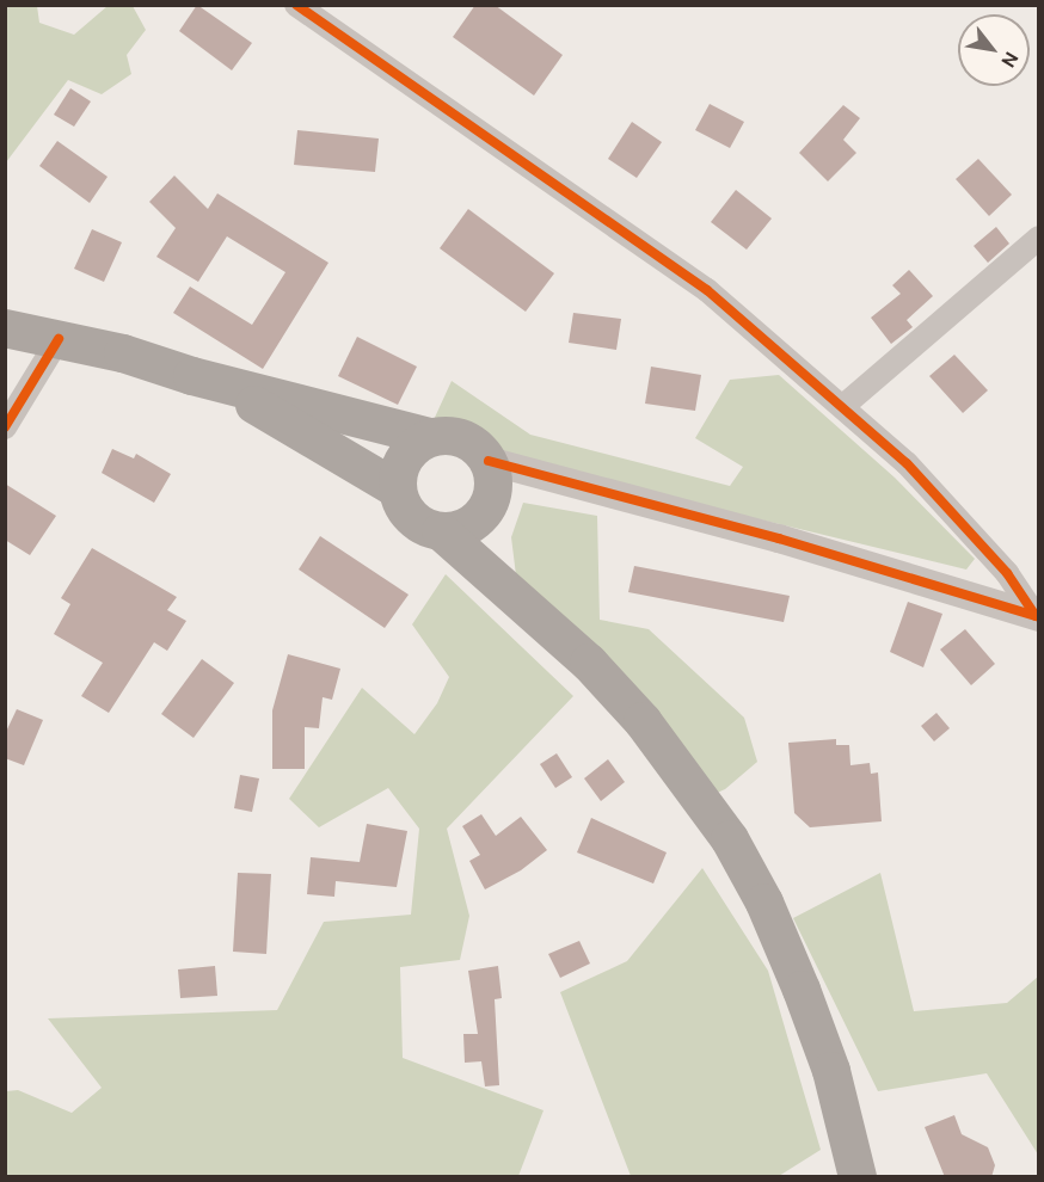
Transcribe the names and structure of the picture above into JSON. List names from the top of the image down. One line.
{"north":"bottom right"}
